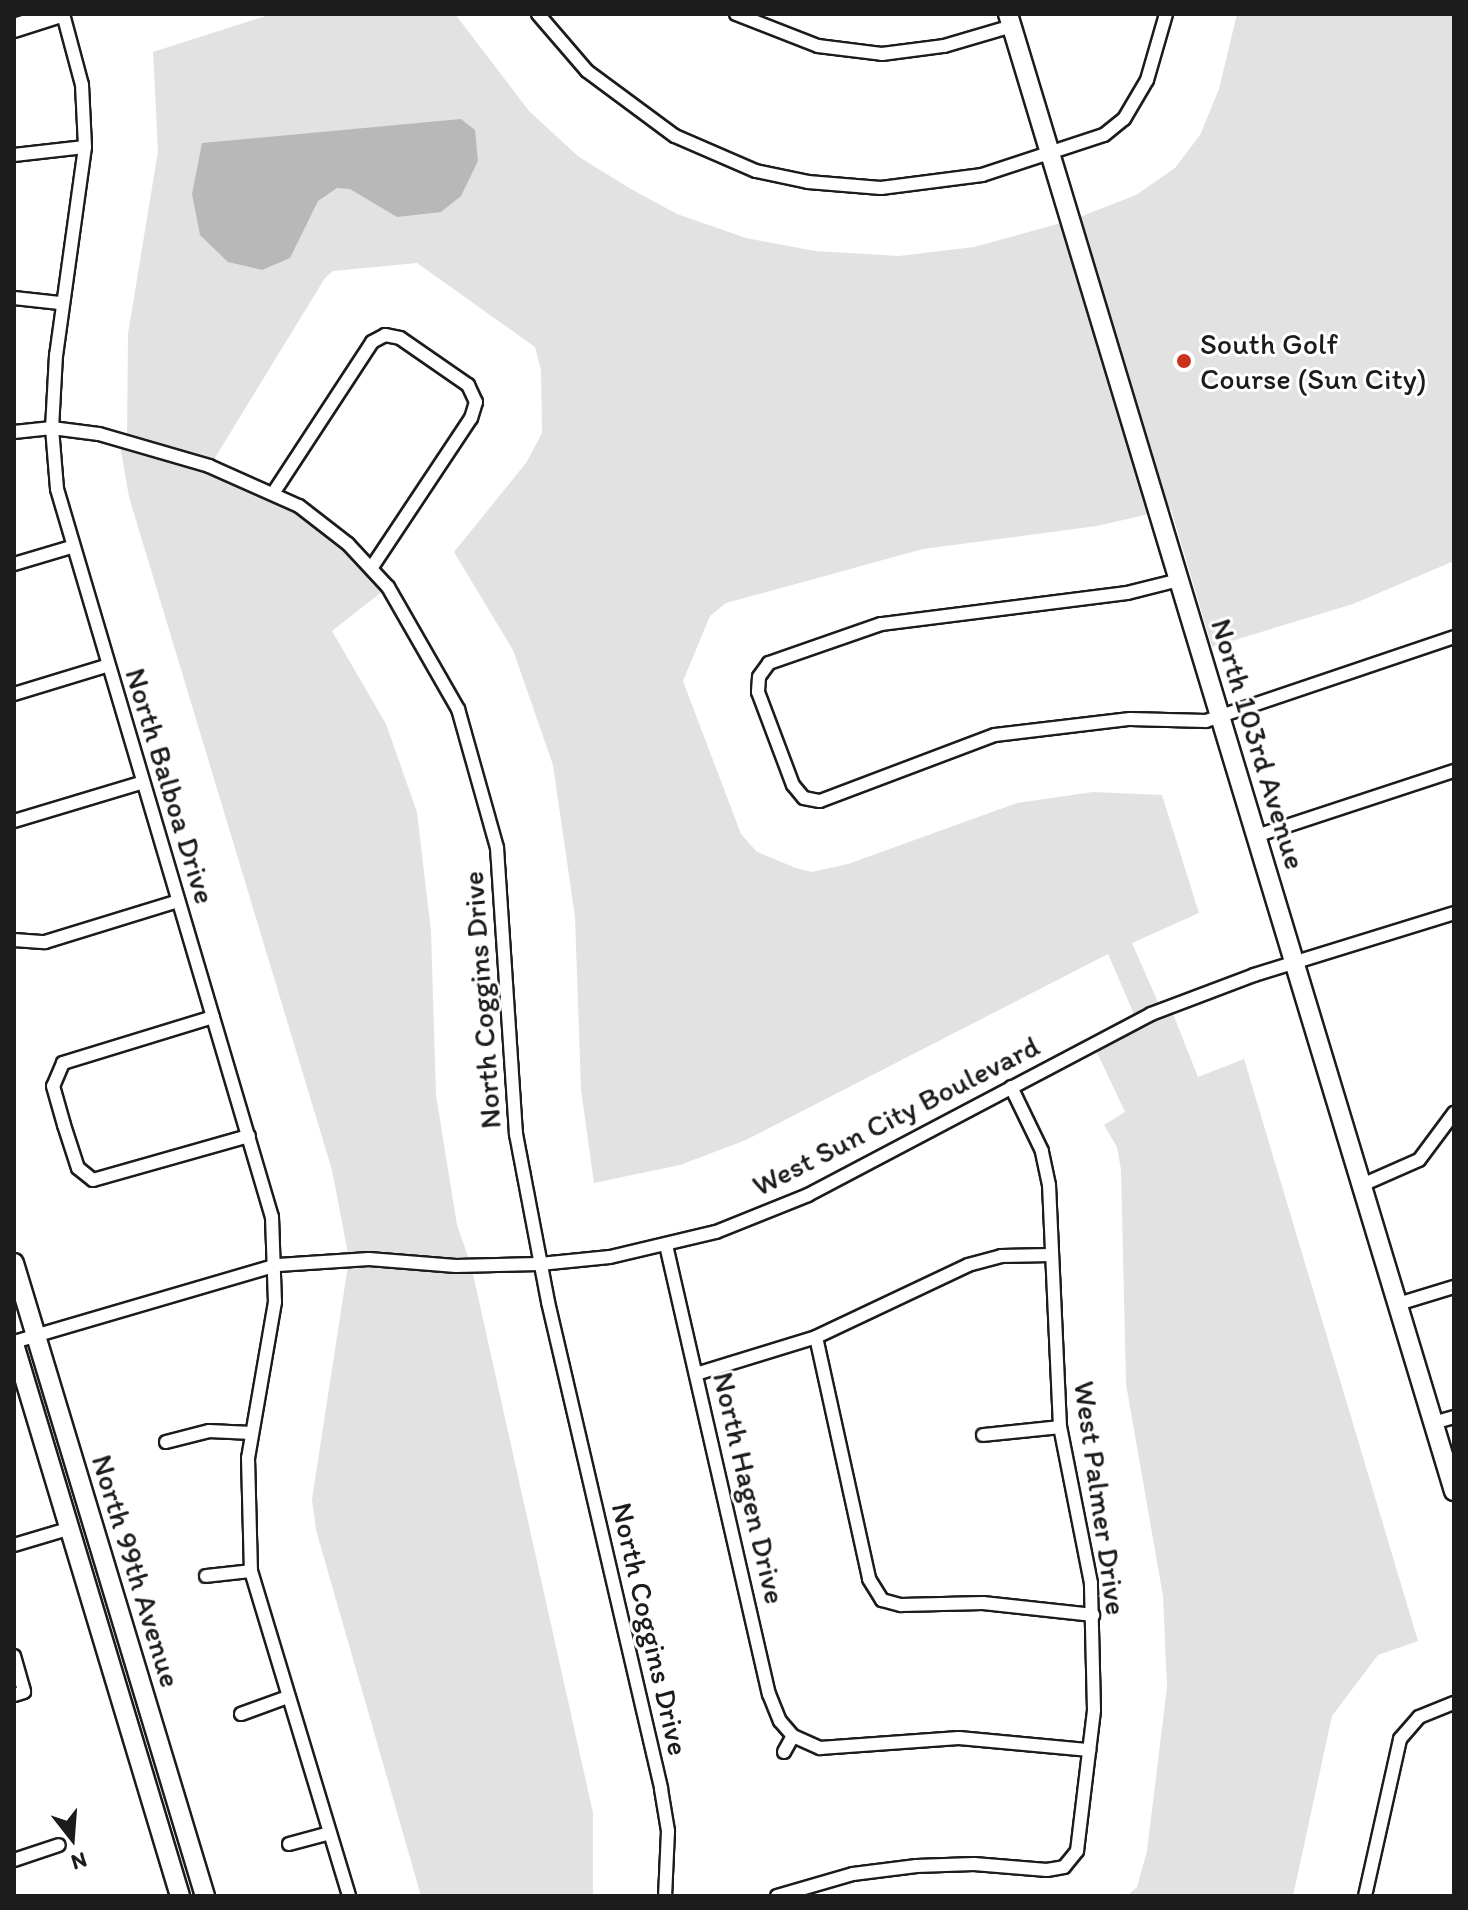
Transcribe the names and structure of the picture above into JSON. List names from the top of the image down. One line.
{"streets":{"street":["North 103rd Avenue","North Balboa Drive","North Coggins Drive","West Sun City Boulevard","North Hagen Drive","West Palmer Drive","North 99th Avenue"]},"crossings":[["North 103rd Avenue","West Sun City Boulevard"],["North Balboa Drive","North Coggins Drive"],["North Balboa Drive","West Sun City Boulevard"],["North Coggins Drive","West Sun City Boulevard"],["West Sun City Boulevard","North Hagen Drive"],["West Sun City Boulevard","West Palmer Drive"],["West Sun City Boulevard","North 99th Avenue"]],"places":["South Golf Course (Sun City)"],"north":"bottom"}
